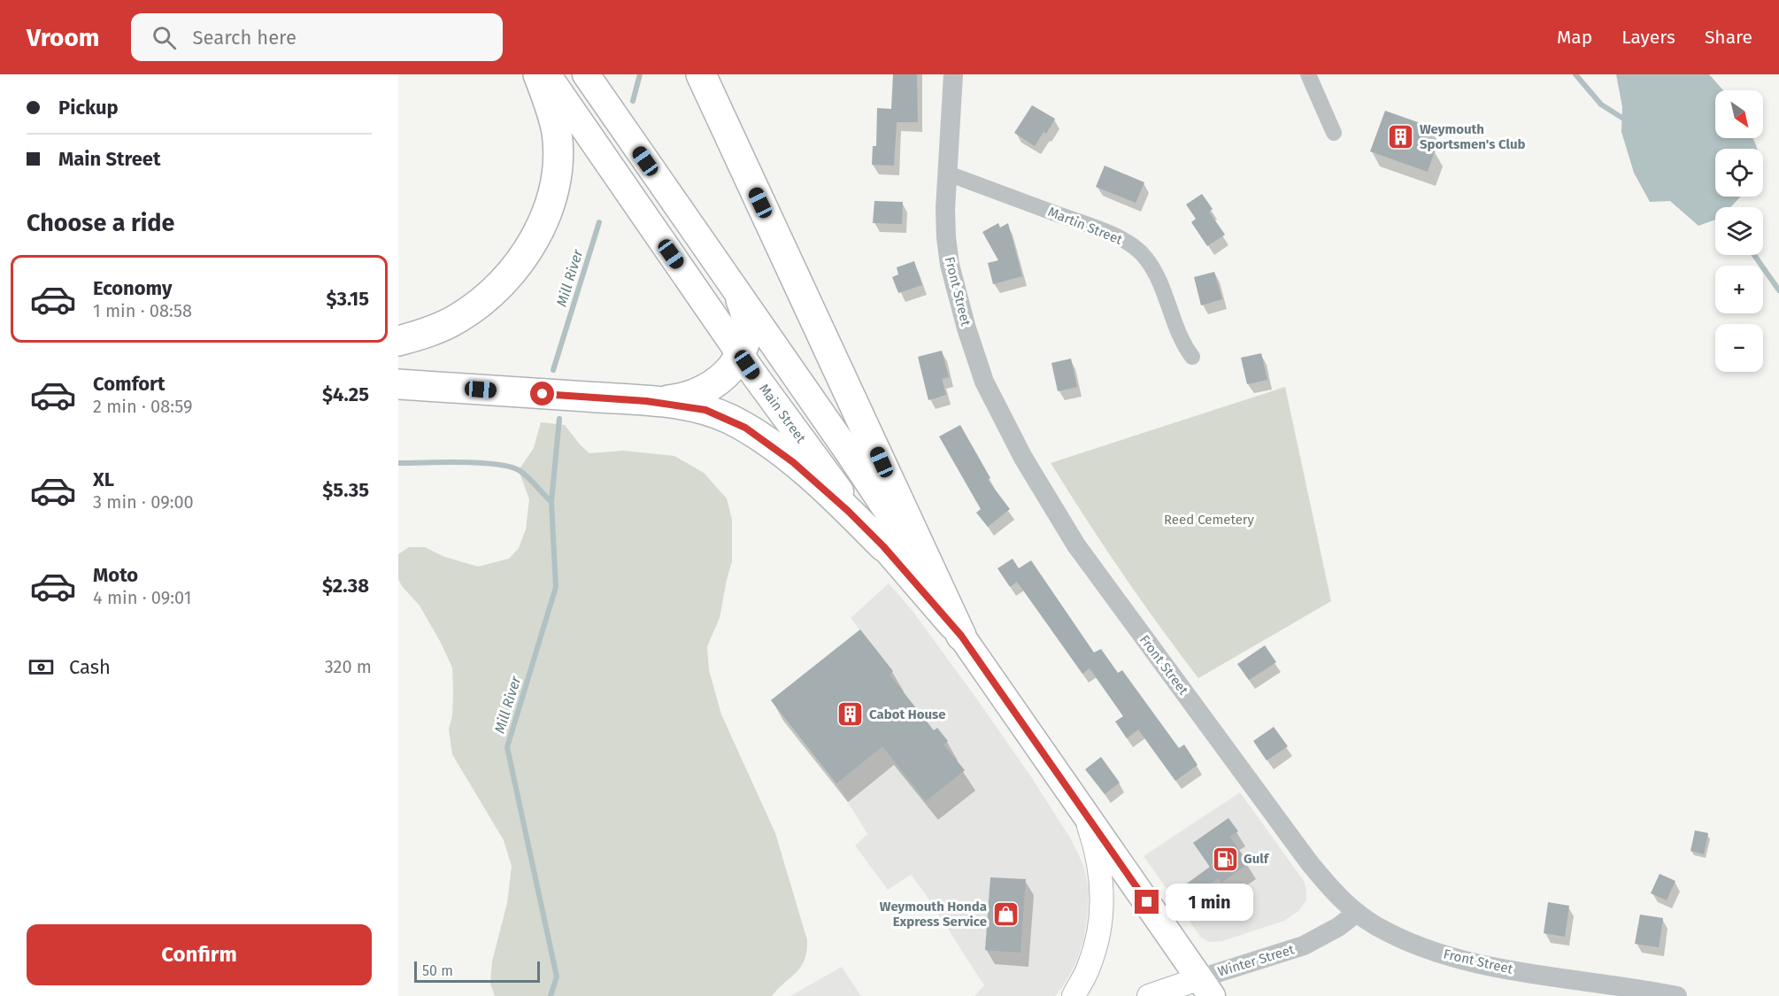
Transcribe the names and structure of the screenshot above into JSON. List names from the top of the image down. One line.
{"streets":{"main road":["Main Street","Winter Street"],"street":["Martin Street","Front Street"]},"crossings":[["Martin Street","Front Street"],["Front Street","Winter Street"],["Main Street","Winter Street"]],"water":["Mill River"],"parks":["Reed Cemetery"],"places":{"building":["Weymouth Sportsmen's Club","Cabot House"],"fuel station":["Gulf"],"shop":["Weymouth Honda Express Service"]},"scale_bar":"50 m","north":"bottom right","page":{"header":"Vroom","search":"Search here","nav":["Map","Layers","Share"],"banner":["Pickup","Main Street"],"map_buttons":["+","−"],"heading":"Choose a ride","list":[{"name":"Economy","note":"1 min · 08:58","value":"$3.15"},{"name":"Comfort","note":"2 min · 08:59","value":"$4.25"},{"name":"XL","note":"3 min · 09:00","value":"$5.35"},{"name":"Moto","note":"4 min · 09:01","value":"$2.38"}],"pay":["Cash","320 m"],"bubble":"1 min","buttons":"Confirm","scale":"50 m"}}
